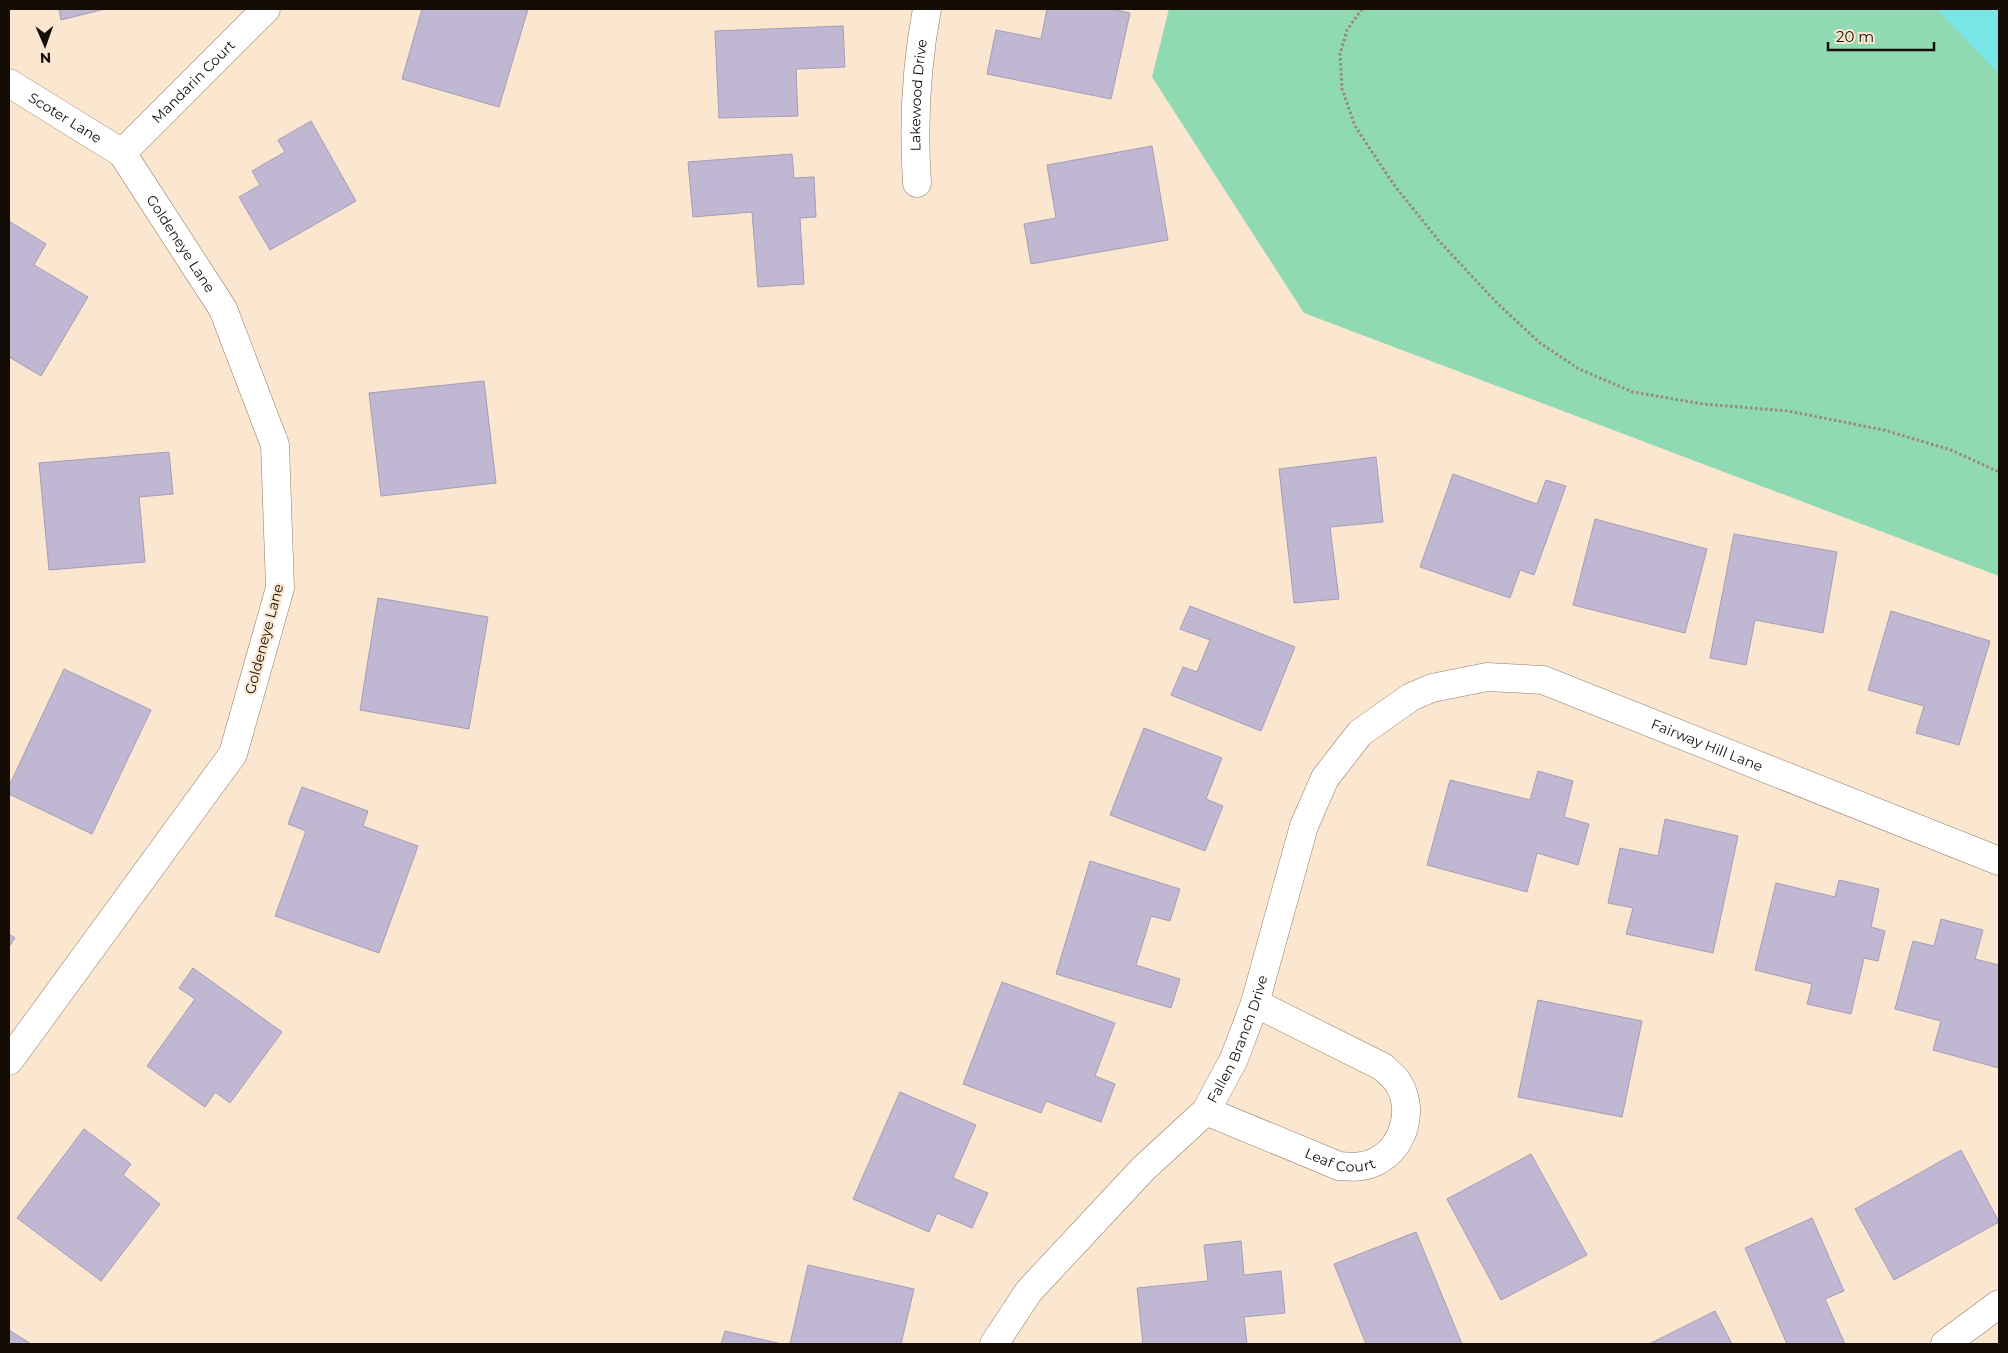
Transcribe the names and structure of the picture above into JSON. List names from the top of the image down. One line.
{"streets":{"street":["Mandarin Court","Lakewood Drive","Scoter Lane","Goldeneye Lane","Fairway Hill Lane","Fallen Branch Drive","Leaf Court"]},"crossings":[["Mandarin Court","Scoter Lane"],["Mandarin Court","Goldeneye Lane"],["Scoter Lane","Goldeneye Lane"],["Fairway Hill Lane","Fallen Branch Drive"],["Fallen Branch Drive","Leaf Court"]],"scale_bar":"20 m","north":"bottom"}
